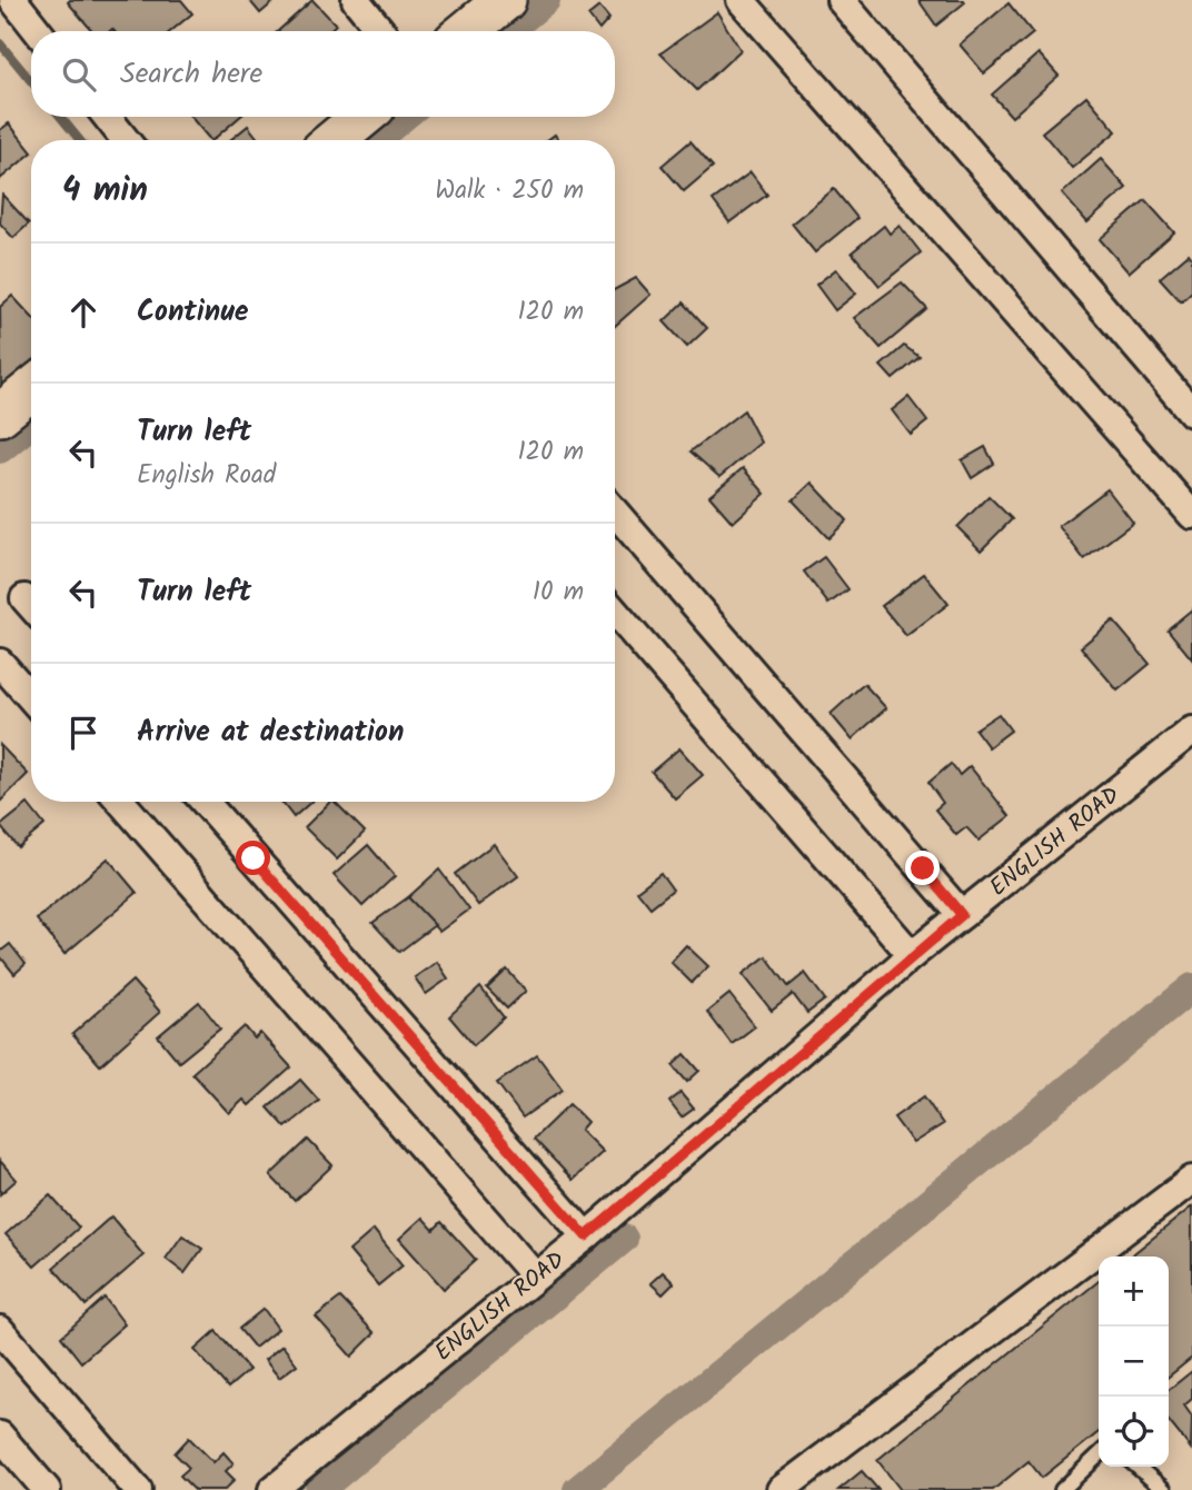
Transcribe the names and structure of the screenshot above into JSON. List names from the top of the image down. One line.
{"streets":{"street":["ENGLISH ROAD"]},"page":{"search":"Search here","heading":["4 min","Walk · 250 m"],"list":[["Continue","120 m"],["Turn left","English Road","120 m"],["Turn left","10 m"],"Arrive at destination"],"map_buttons":["+","−"]}}
